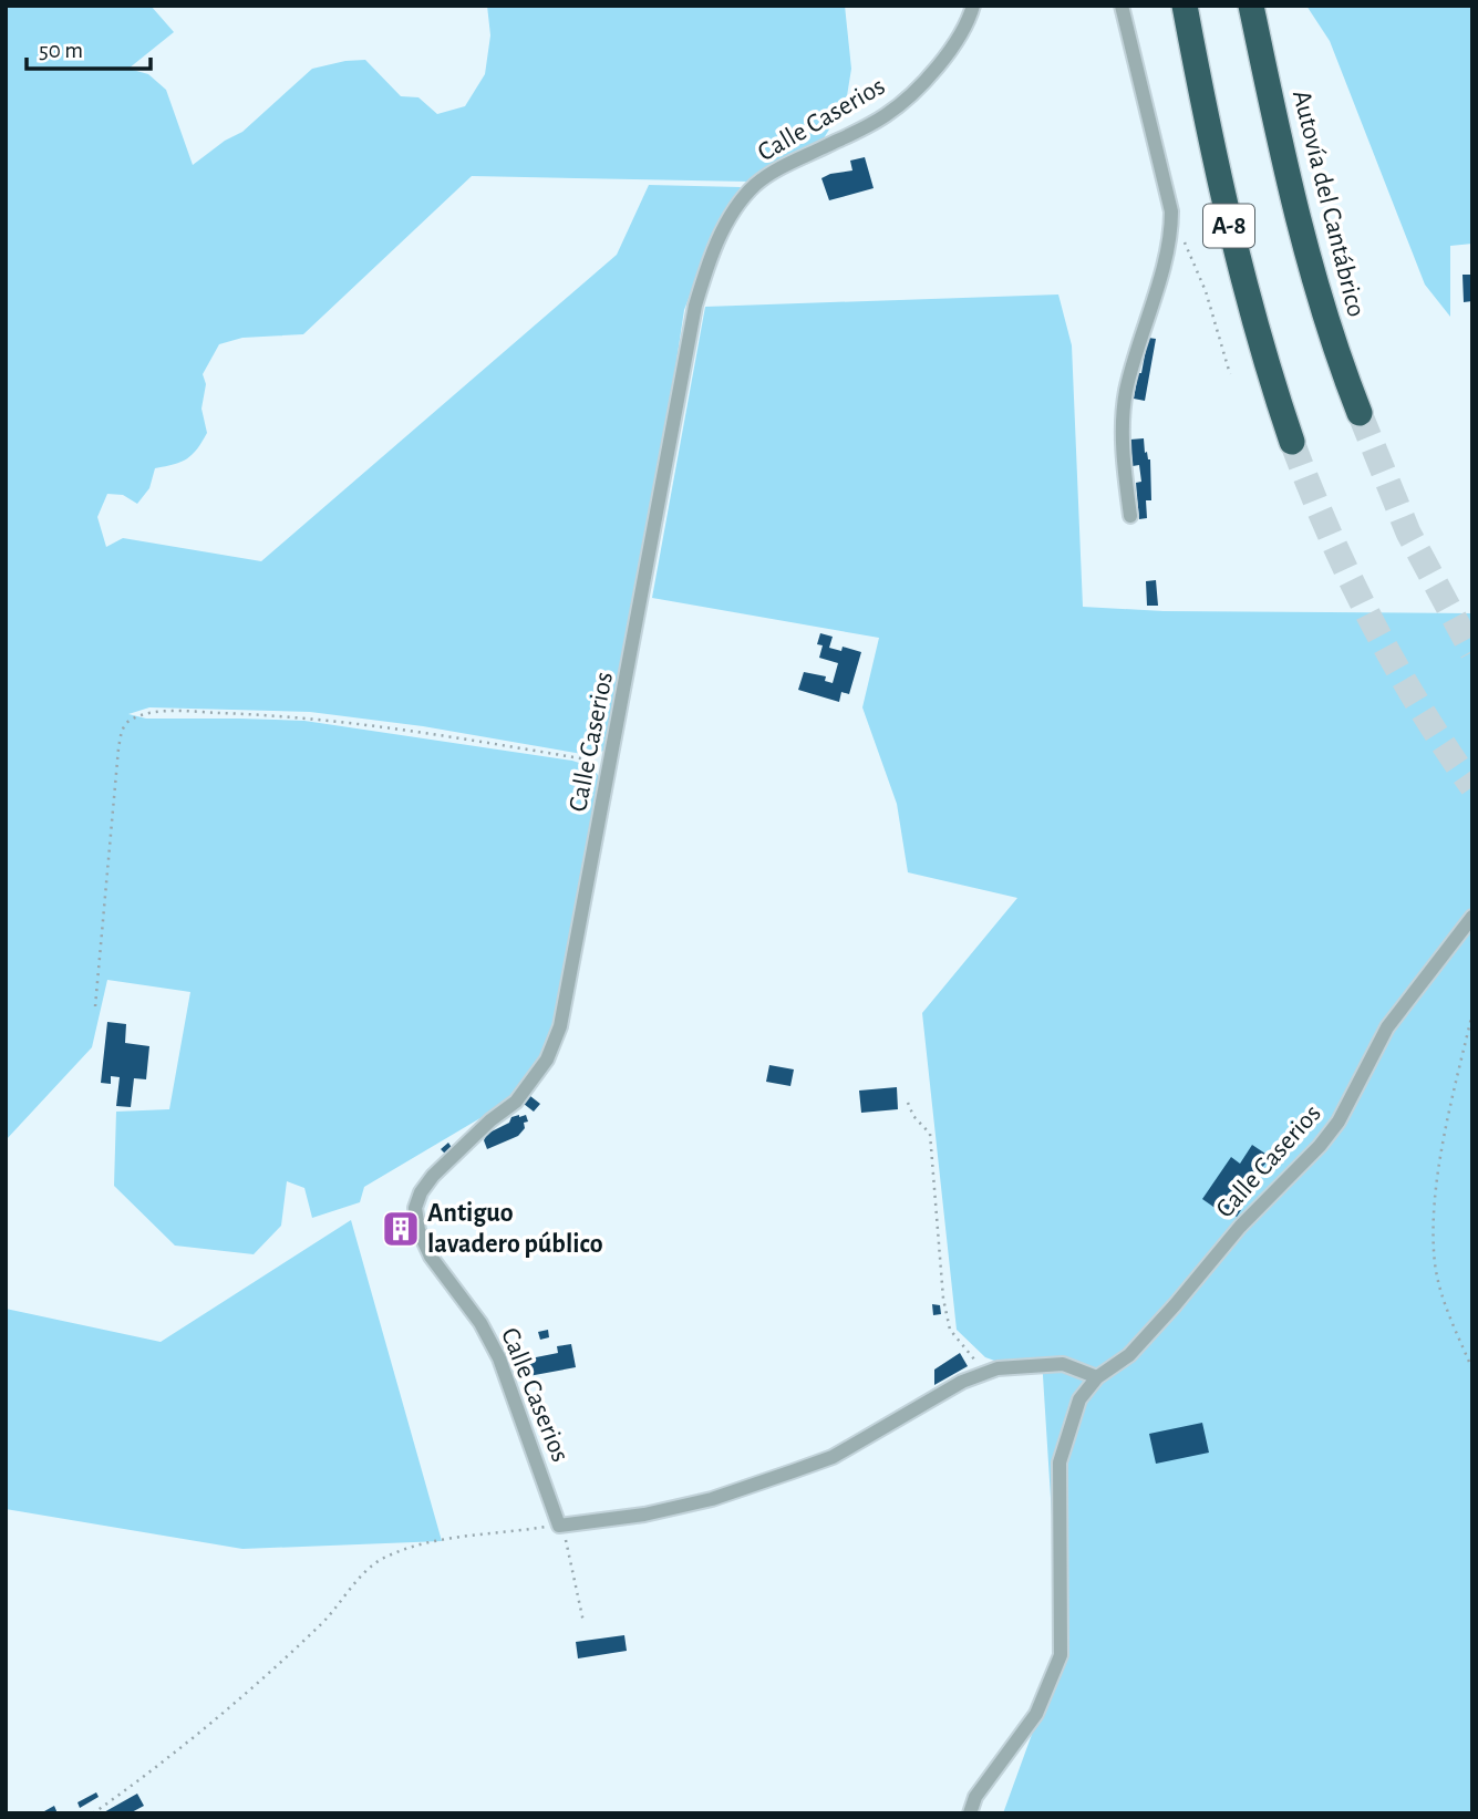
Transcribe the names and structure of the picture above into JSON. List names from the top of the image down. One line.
{"streets":{"highway":["Autovía del Cantábrico","A-8"],"street":["Calle Caserios"]},"places":{"building":["Antiguo lavadero público"]},"scale_bar":"50 m"}
